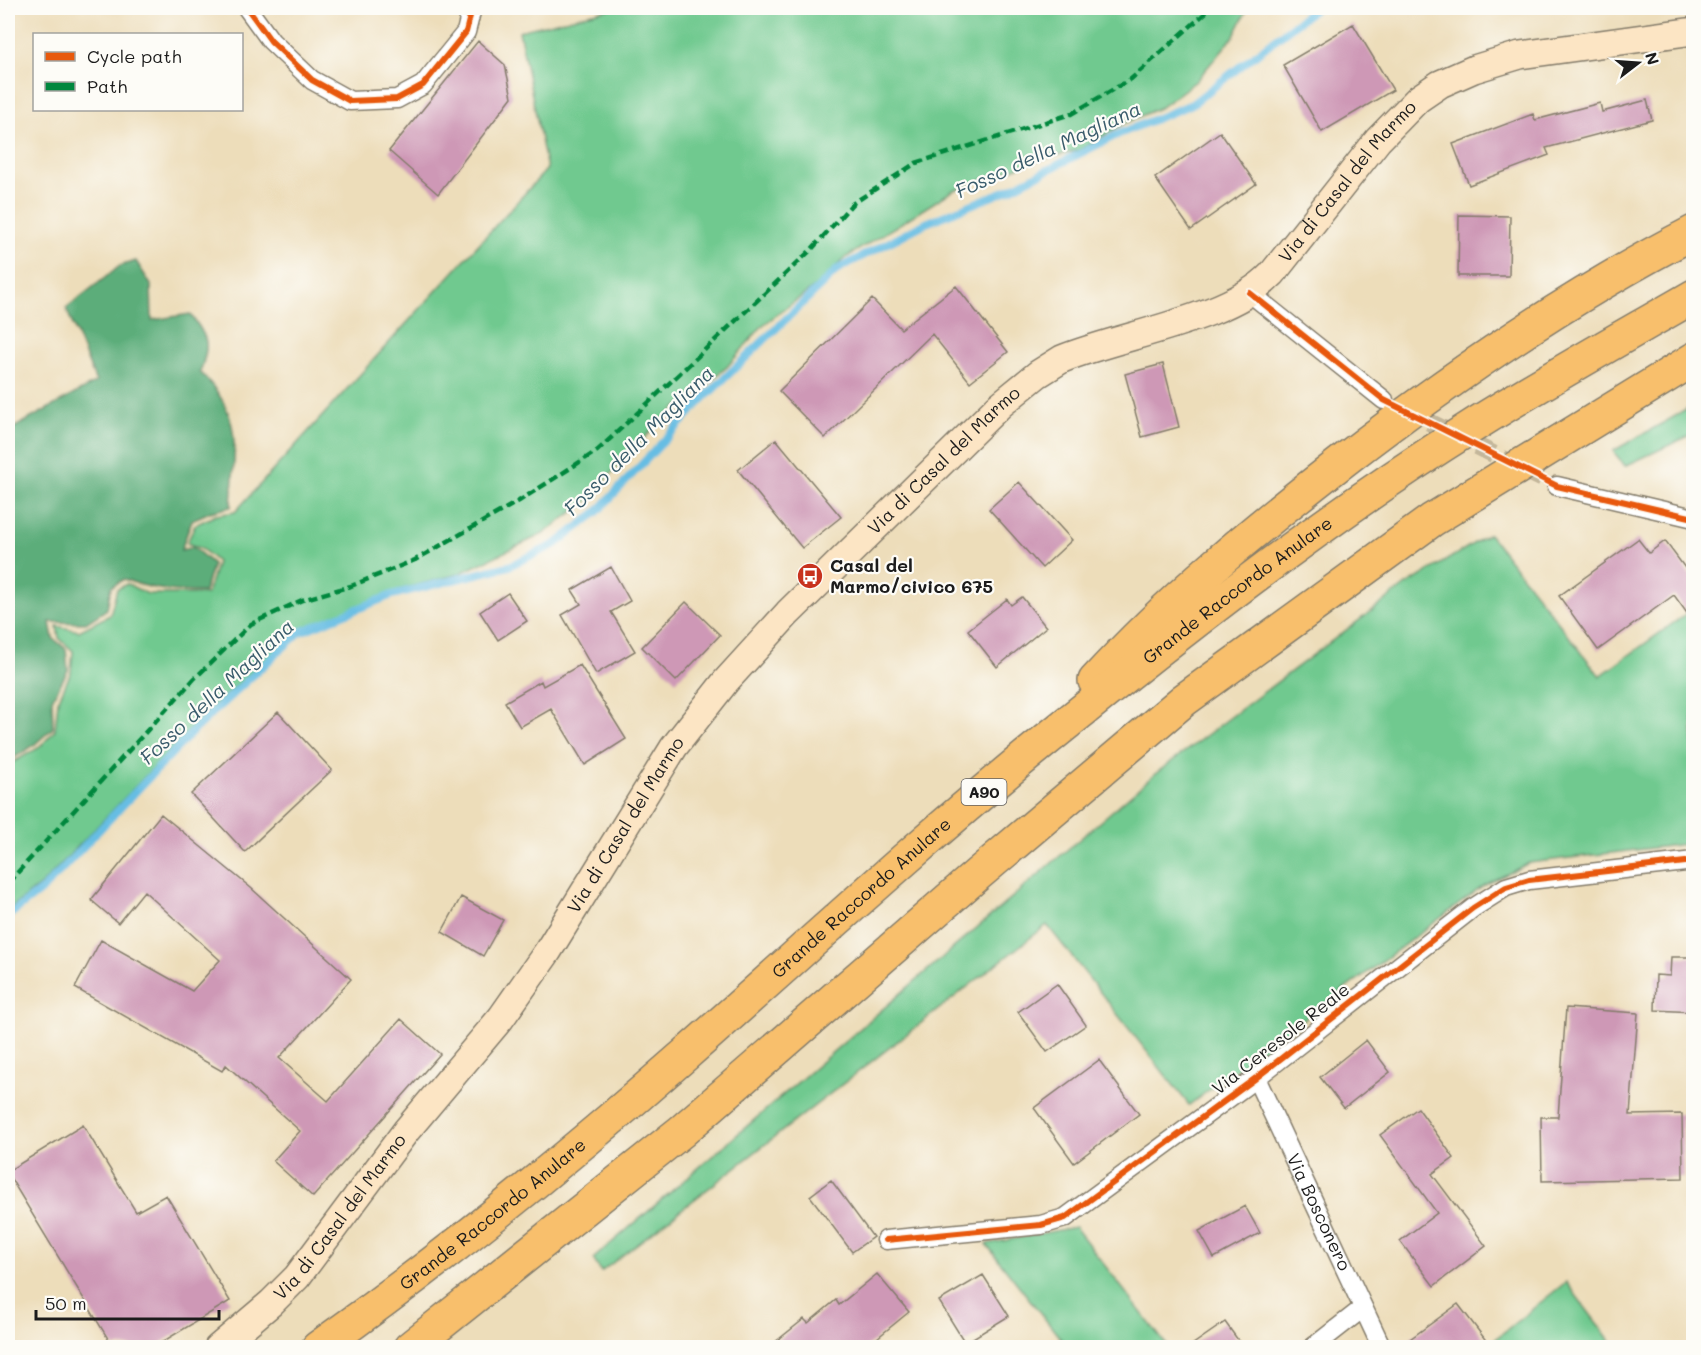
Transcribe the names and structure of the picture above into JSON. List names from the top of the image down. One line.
{"streets":{"highway":["Grande Raccordo Anulare","A90"],"main road":["Via di Casal del Marmo"],"street":["Via Ceresole Reale","Via Bosconero"]},"crossings":[["Via Ceresole Reale","Via Bosconero"]],"water":["Fosso della Magliana"],"places":{"bus stop":["Casal del Marmo/civico 675"]},"legend":["Cycle path","Path"],"scale_bar":"50 m","north":"right"}
